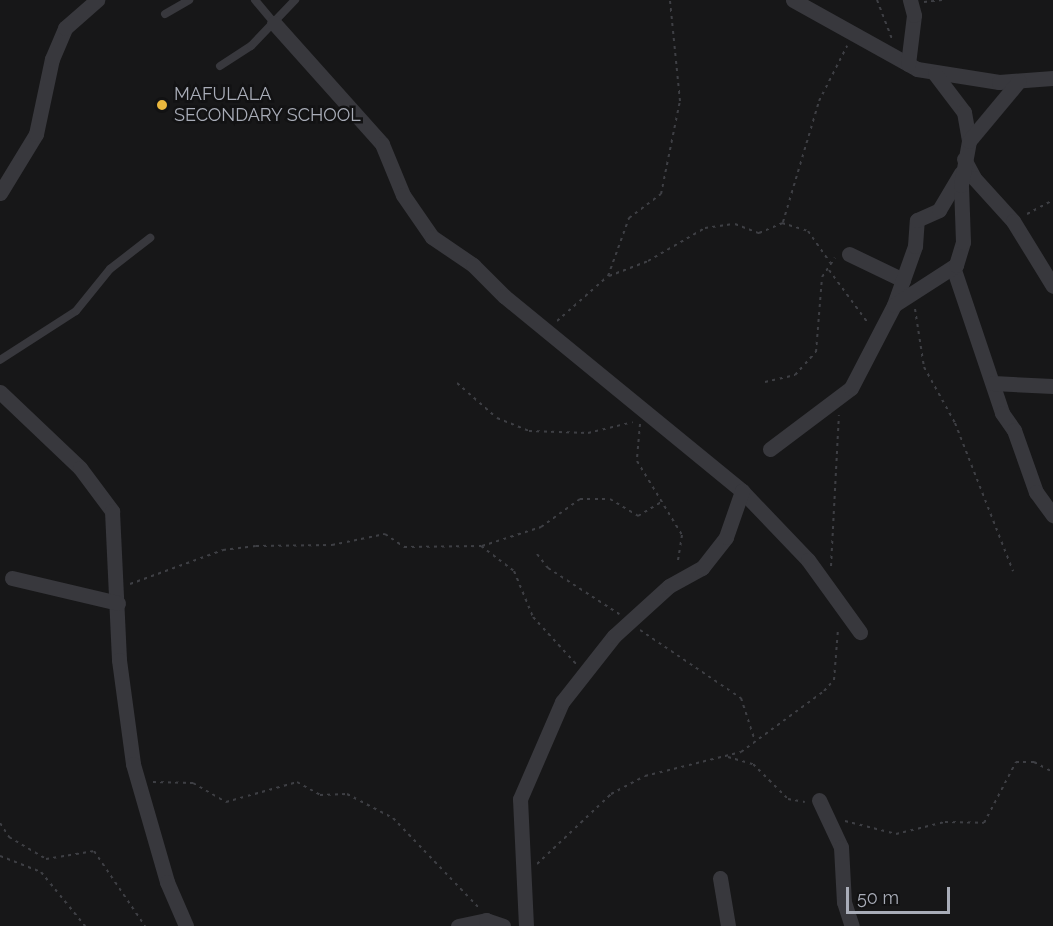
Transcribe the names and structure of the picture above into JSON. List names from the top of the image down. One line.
{"places":["MAFULALA SECONDARY SCHOOL"],"scale_bar":"50 m"}
